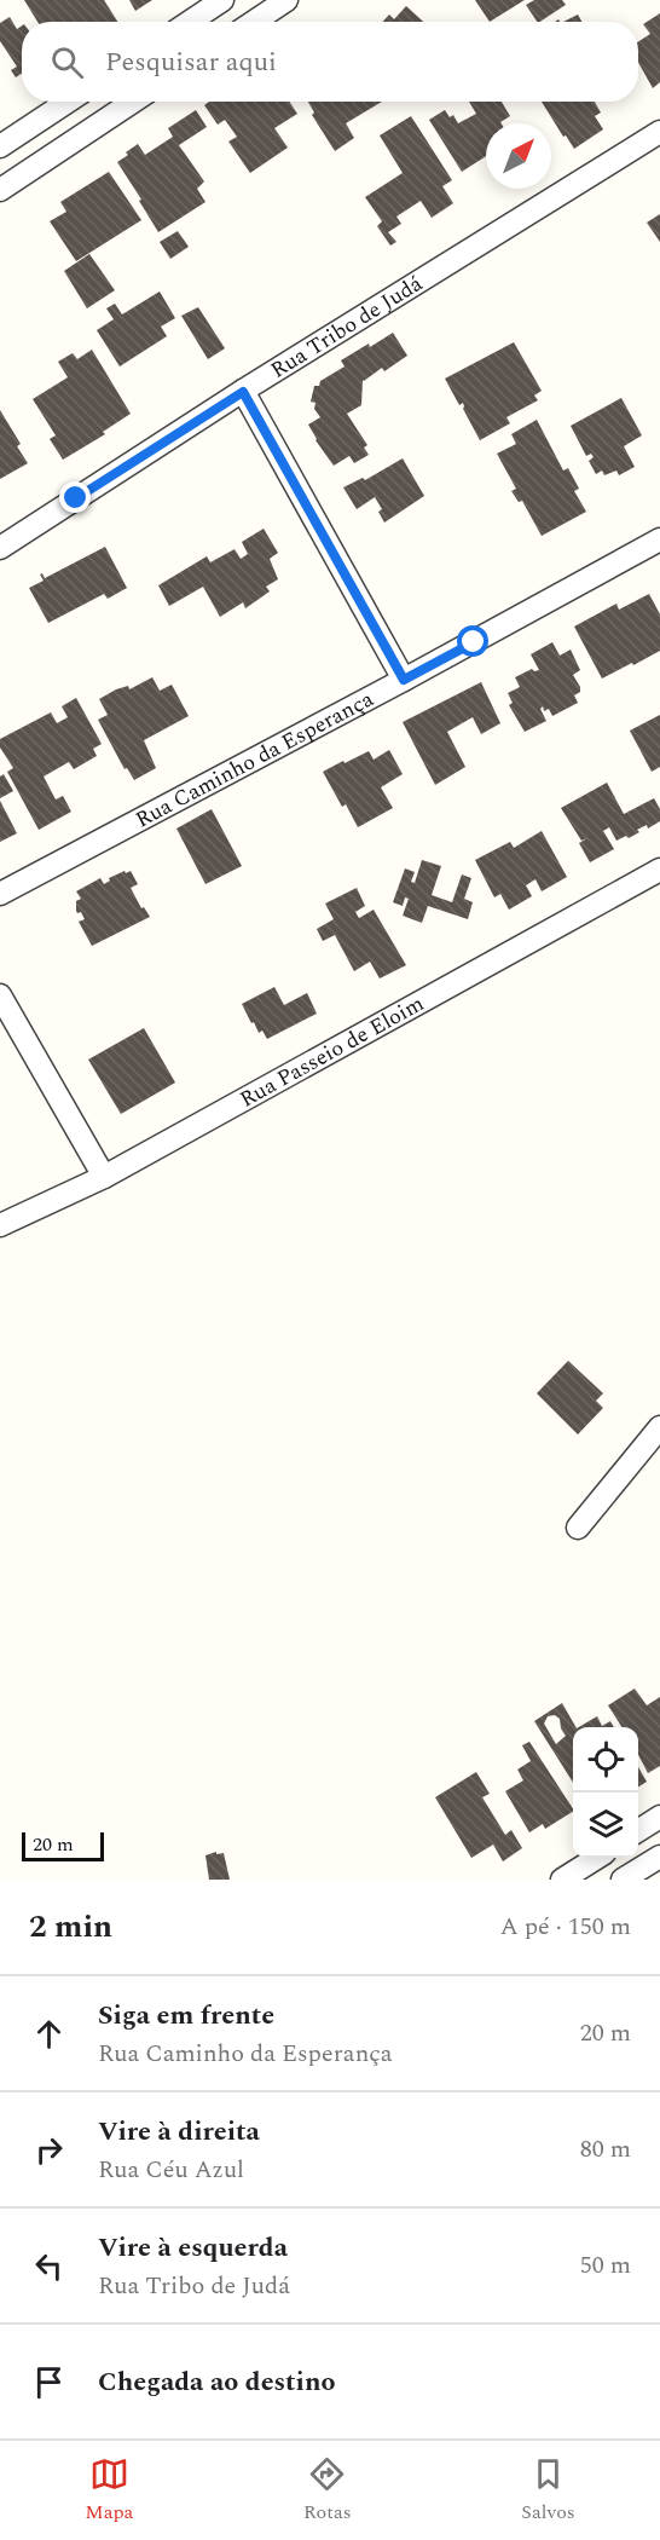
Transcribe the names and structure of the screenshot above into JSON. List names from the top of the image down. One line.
{"streets":{"street":["Rua Tribo de Judá","Rua Caminho da Esperança","Rua Passeio de Eloim"]},"scale_bar":"20 m","north":"top right","page":{"search":"Pesquisar aqui","scale":"20 m","heading":["2 min","A pé · 150 m"],"list":[["Siga em frente","Rua Caminho da Esperança","20 m"],["Vire à direita","Rua Céu Azul","80 m"],["Vire à esquerda","Rua Tribo de Judá","50 m"],"Chegada ao destino"],"nav":["Mapa","Rotas","Salvos"]}}
